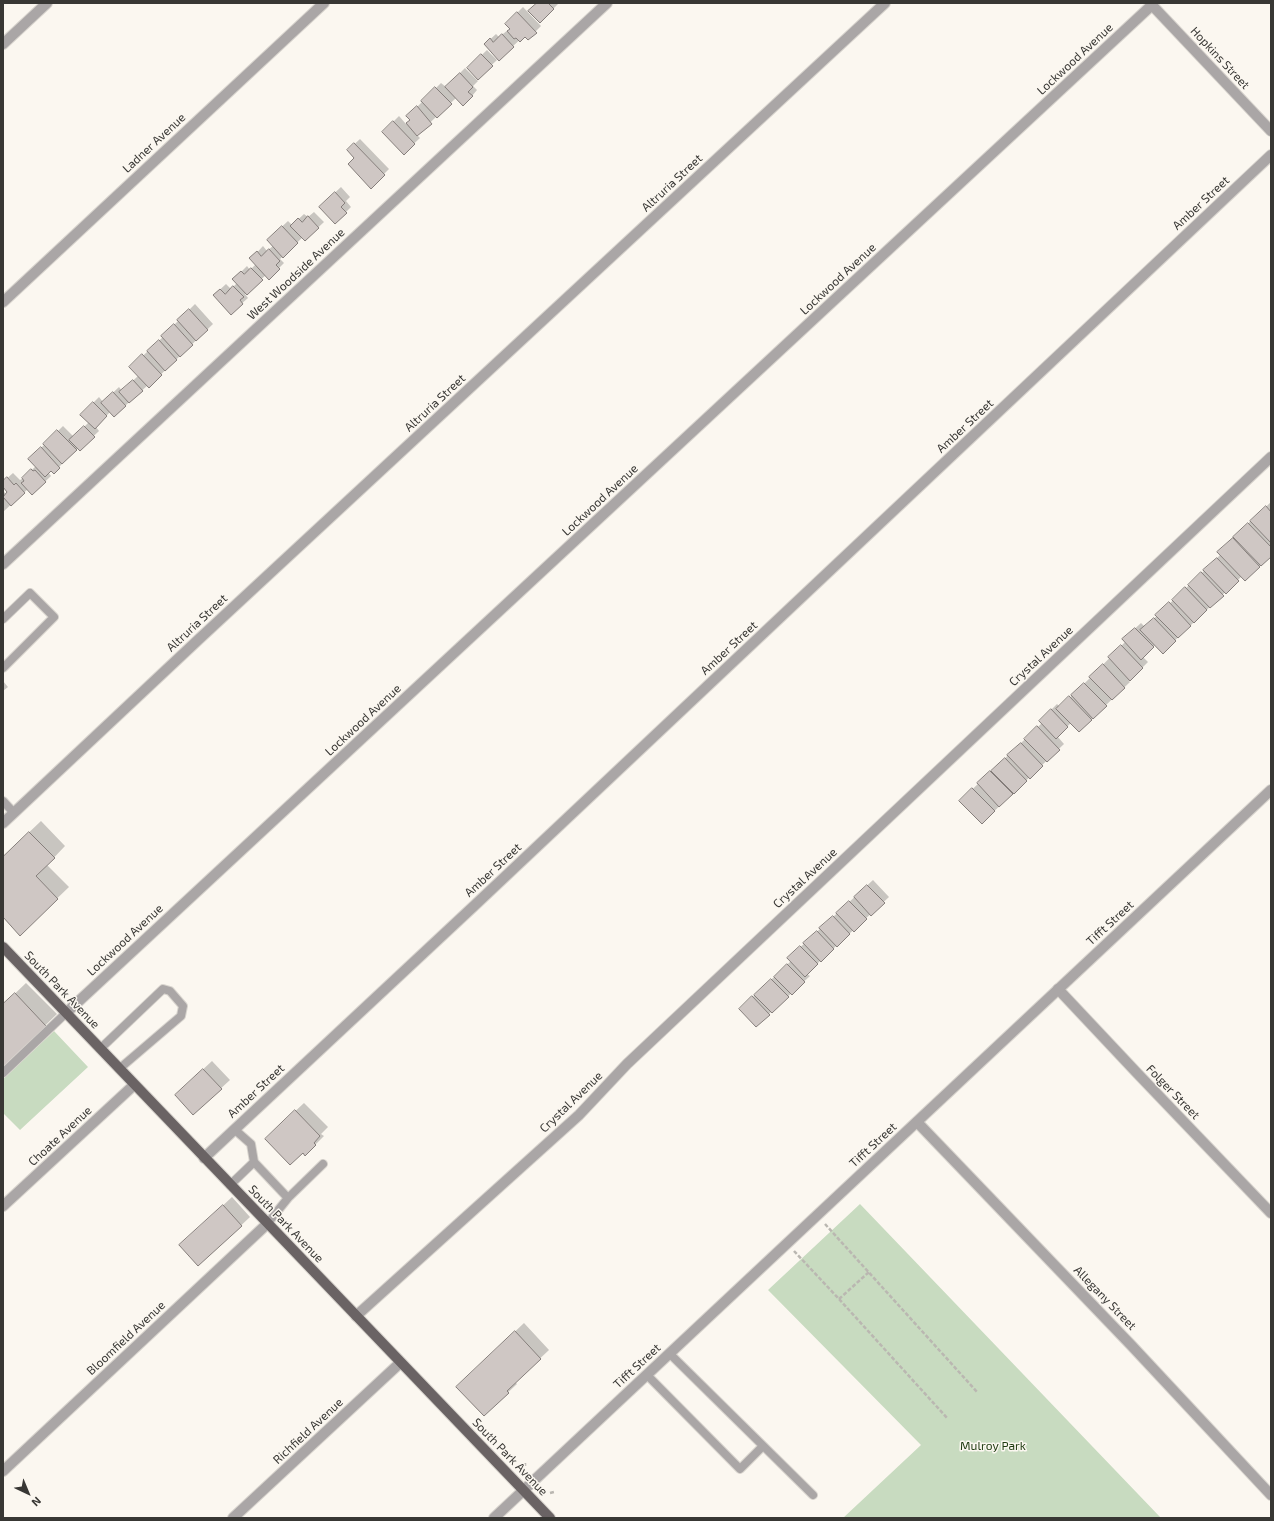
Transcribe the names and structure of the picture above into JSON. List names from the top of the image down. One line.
{"streets":{"main road":["South Park Avenue"],"street":["Hopkins Street","Lockwood Avenue","Ladner Avenue","Altruria Street","Amber Street","West Woodside Avenue","Crystal Avenue","Tifft Street","Folger Street","Choate Avenue","Allegany Street","Bloomfield Avenue","Richfield Avenue"]},"crossings":[["Hopkins Street","Lockwood Avenue"],["Lockwood Avenue","South Park Avenue"],["Amber Street","South Park Avenue"],["Crystal Avenue","South Park Avenue"],["Tifft Street","South Park Avenue"],["Tifft Street","Folger Street"],["Tifft Street","Allegany Street"],["South Park Avenue","Choate Avenue"],["South Park Avenue","Bloomfield Avenue"],["South Park Avenue","Richfield Avenue"]],"parks":["Mulroy Park"],"north":"bottom right"}
